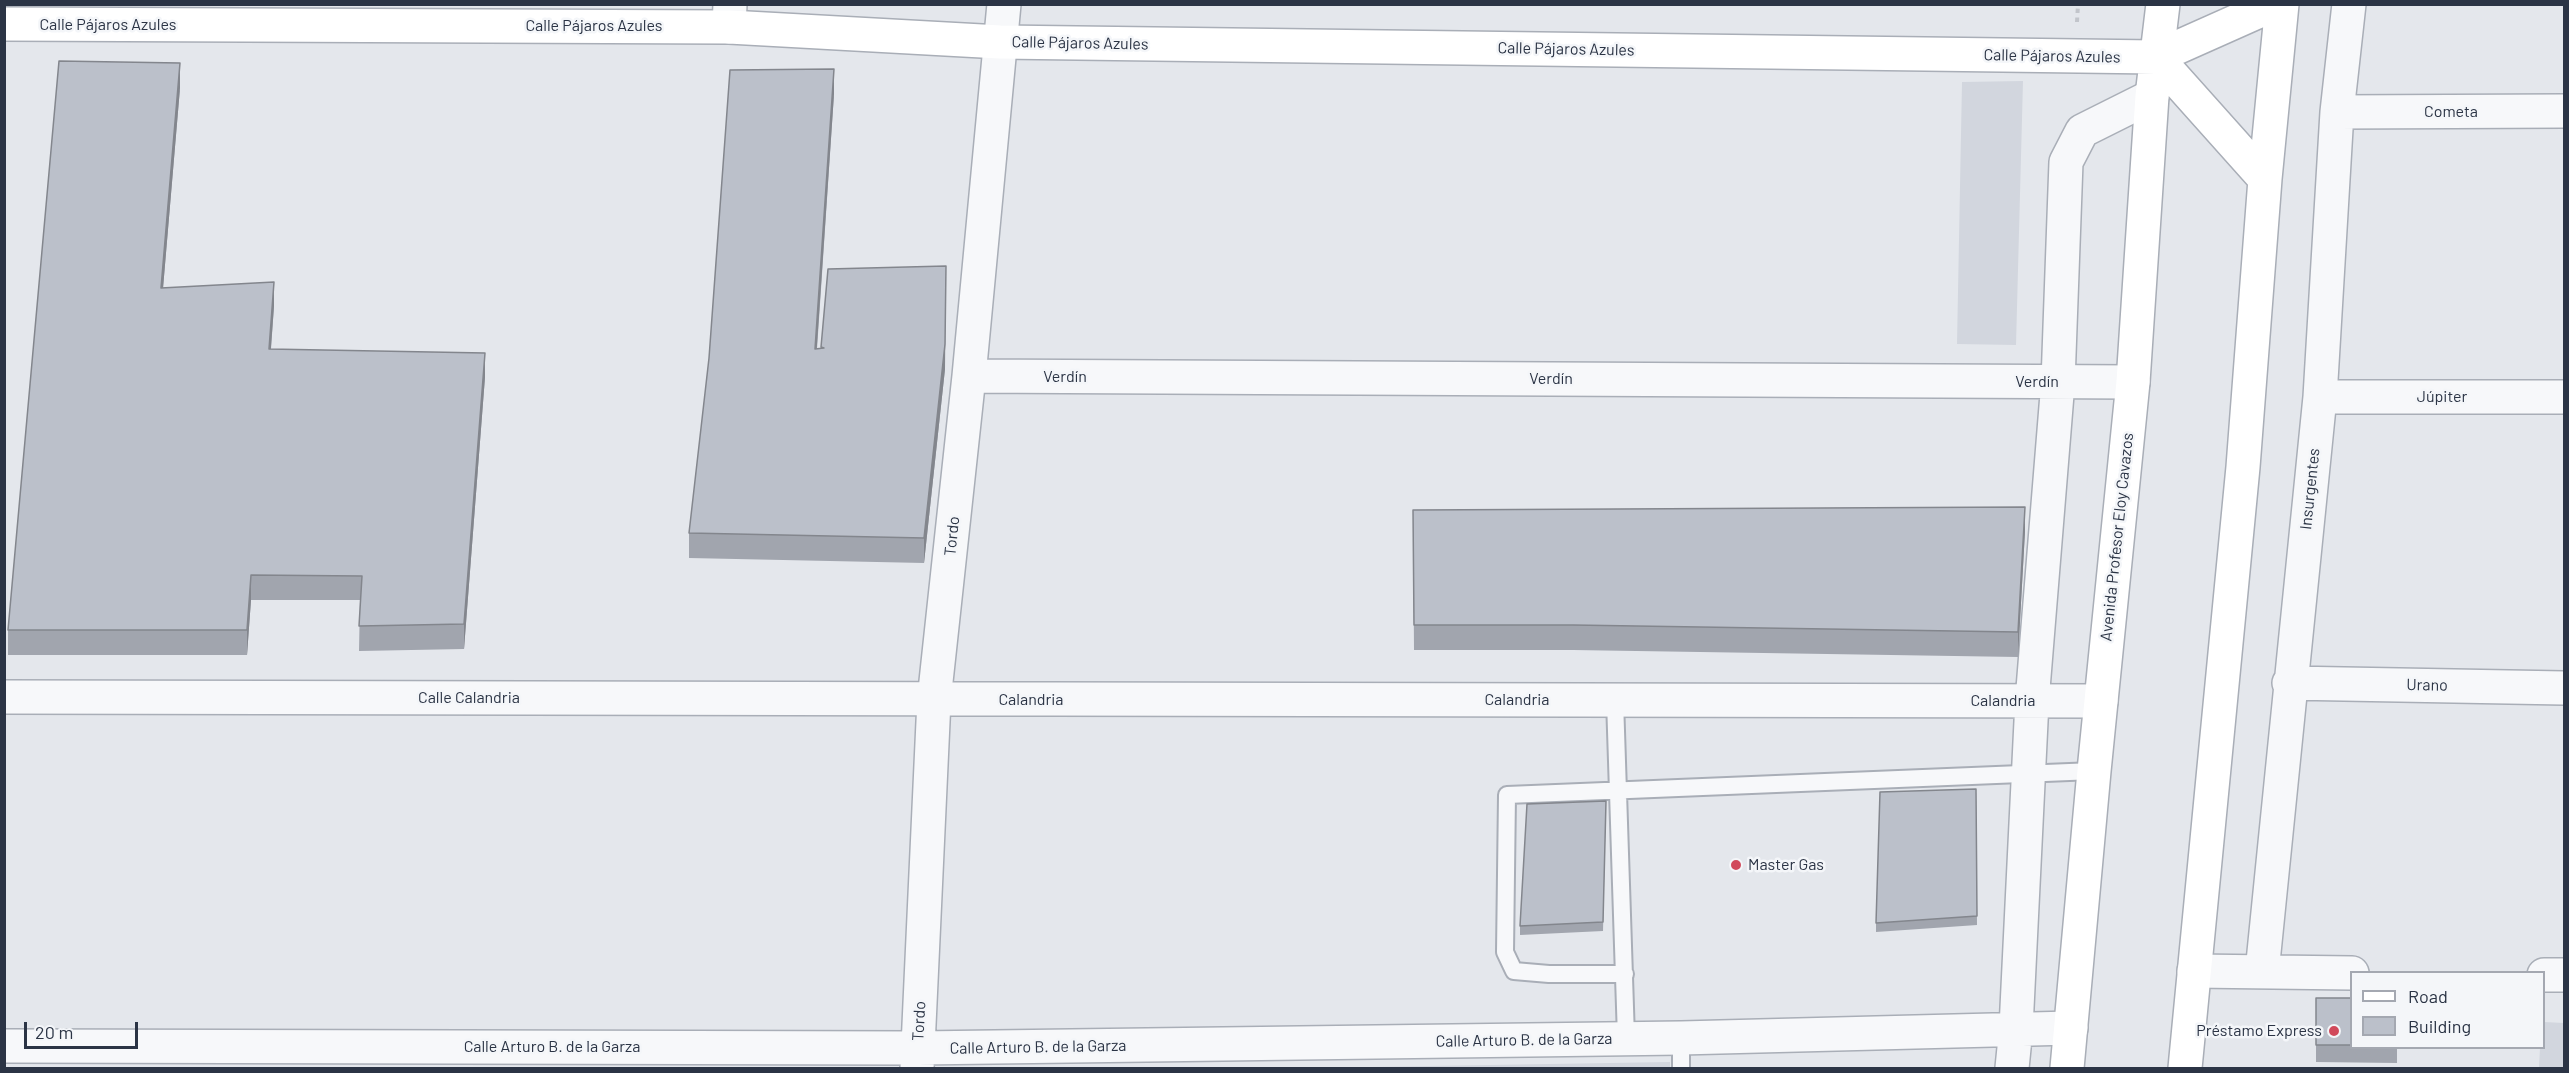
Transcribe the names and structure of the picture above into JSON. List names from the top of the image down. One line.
{"streets":{"main road":["Calle Pájaros Azules","Avenida Profesor Eloy Cavazos"],"street":["Cometa","Verdín","Júpiter","Insurgentes","Tordo","Urano","Calle Calandria","Calandria","Calle Arturo B. de la Garza"]},"crossings":[["Calle Pájaros Azules","Tordo"],["Calle Pájaros Azules","Avenida Profesor Eloy Cavazos"],["Cometa","Insurgentes"],["Verdín","Tordo"],["Verdín","Avenida Profesor Eloy Cavazos"],["Júpiter","Insurgentes"],["Insurgentes","Urano"],["Tordo","Calle Calandria"],["Tordo","Calandria"],["Tordo","Calle Arturo B. de la Garza"],["Avenida Profesor Eloy Cavazos","Calandria"],["Avenida Profesor Eloy Cavazos","Calle Arturo B. de la Garza"],["Calle Calandria","Calandria"]],"places":["Master Gas","Préstamo Express"],"legend":["Road","Building"],"scale_bar":"20 m"}
